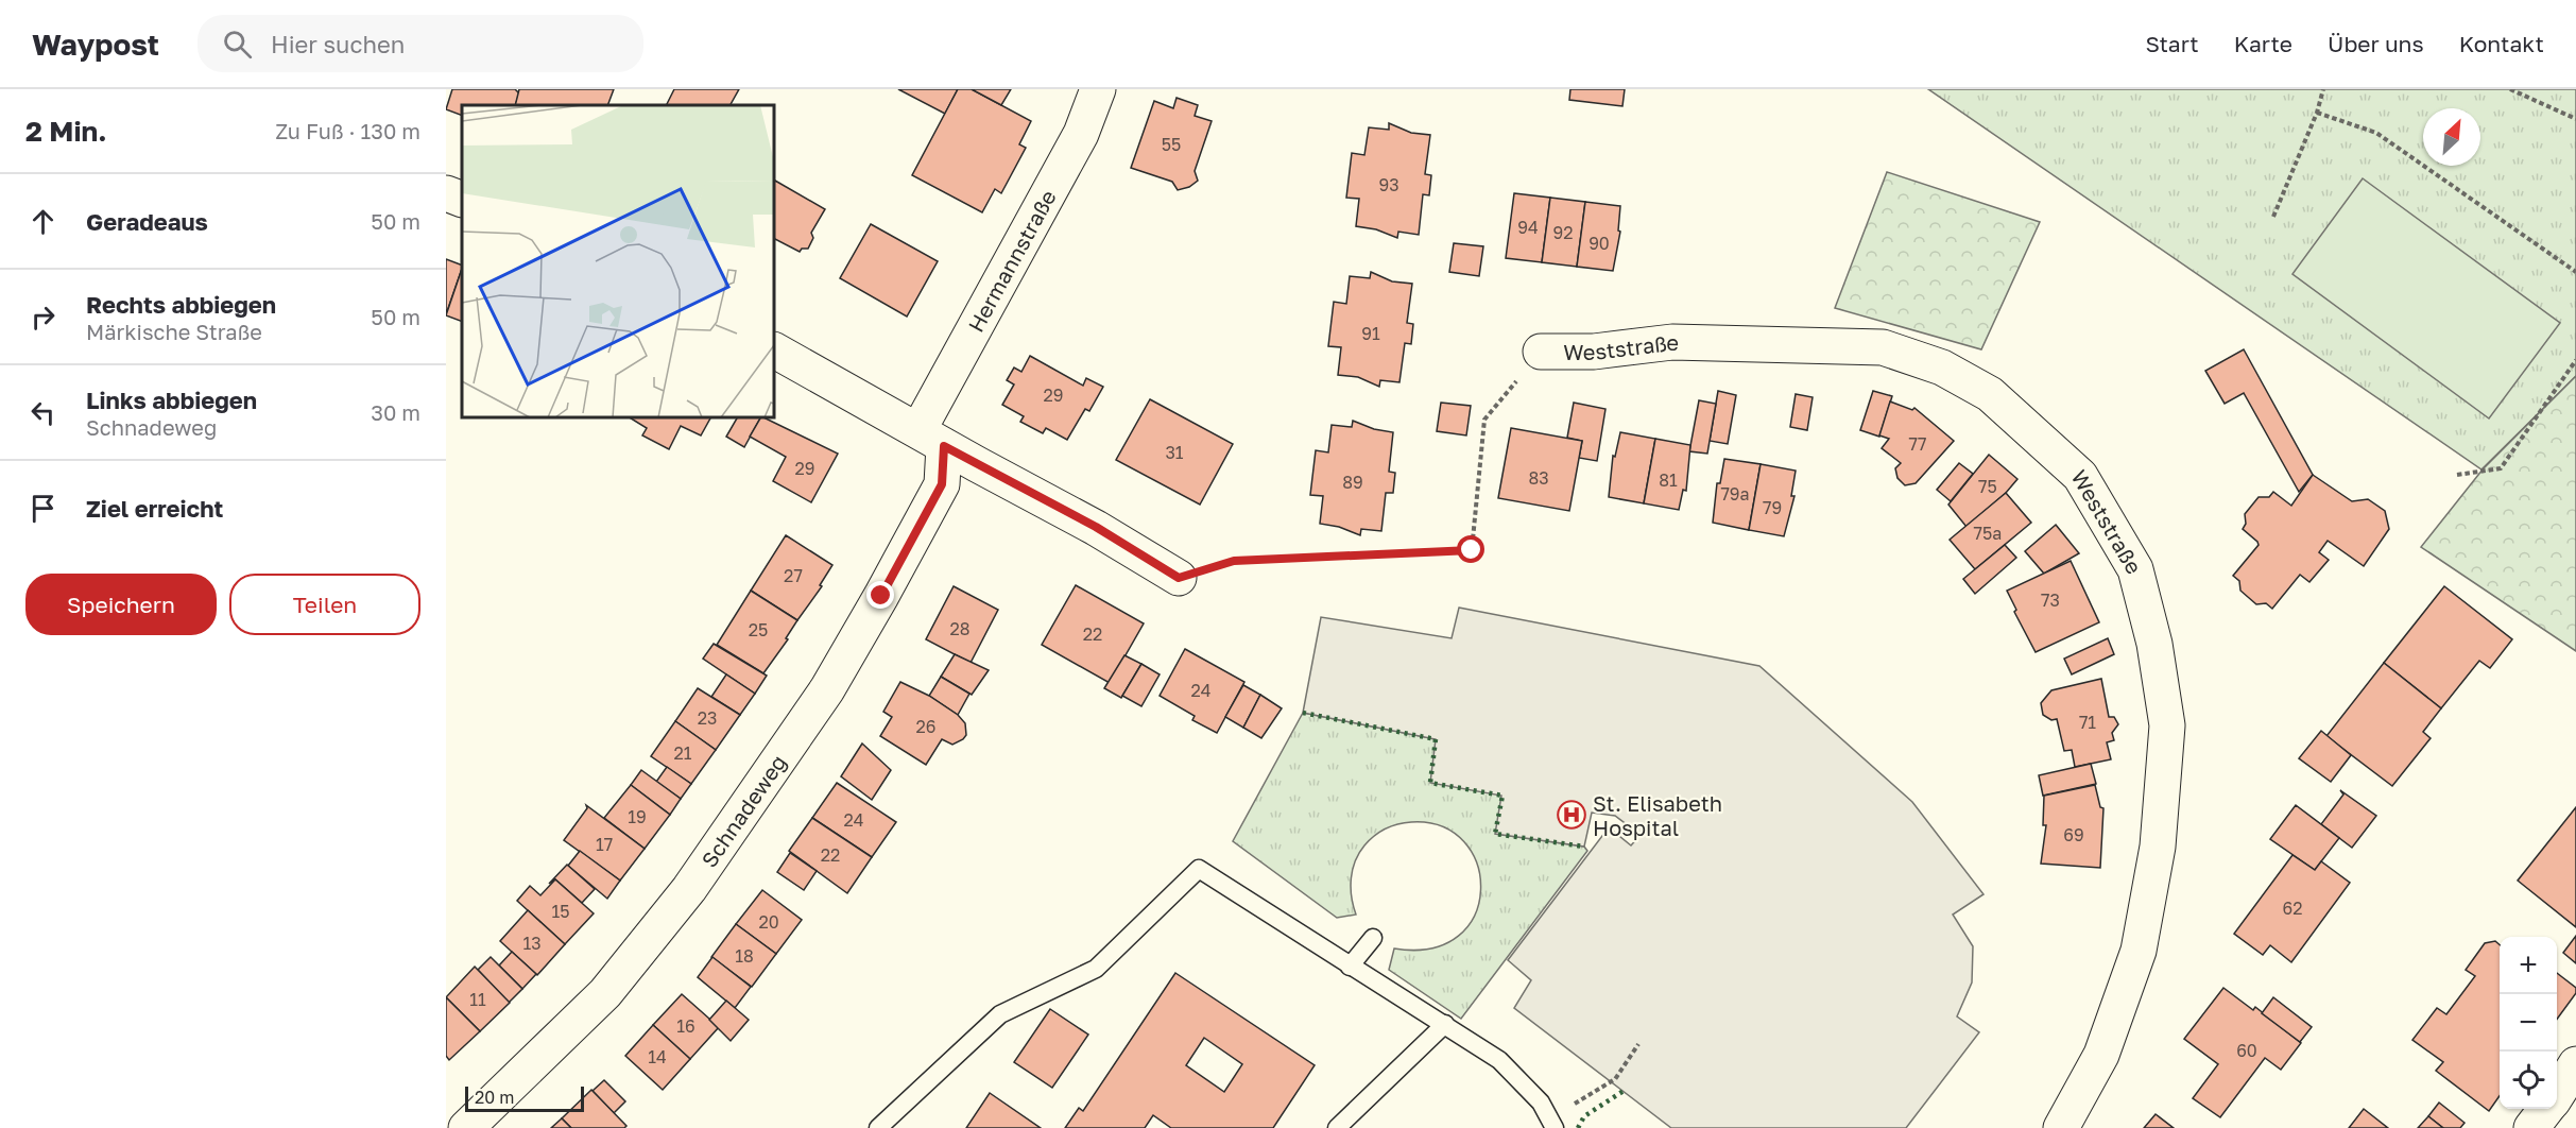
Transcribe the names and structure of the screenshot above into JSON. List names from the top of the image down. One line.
{"streets":{"street":["Hermannstraße","Weststraße","Schnadeweg"]},"crossings":[["Hermannstraße","Schnadeweg"]],"places":{"hospital":["St. Elisabeth Hospital"]},"house_numbers":["55","93","94","92","90","91","29","77","31","29","83","81","89","75","79a","79","75a","27","73","28","25","22","24","23","71","26","21","19","24","69","17","22","62","15","20","13","18","11","16","60","14"],"scale_bar":"20 m","north":"top right","page":{"header":"Waypost","search":"Hier suchen","nav":["Start","Karte","Über uns","Kontakt"],"heading":["2 Min.","Zu Fuß · 130 m"],"list":[["Geradeaus","50 m"],["Rechts abbiegen","Märkische Straße","50 m"],["Links abbiegen","Schnadeweg","30 m"],"Ziel erreicht"],"buttons":["Speichern","Teilen"],"map_buttons":["+","−"],"scale":"20 m"}}
